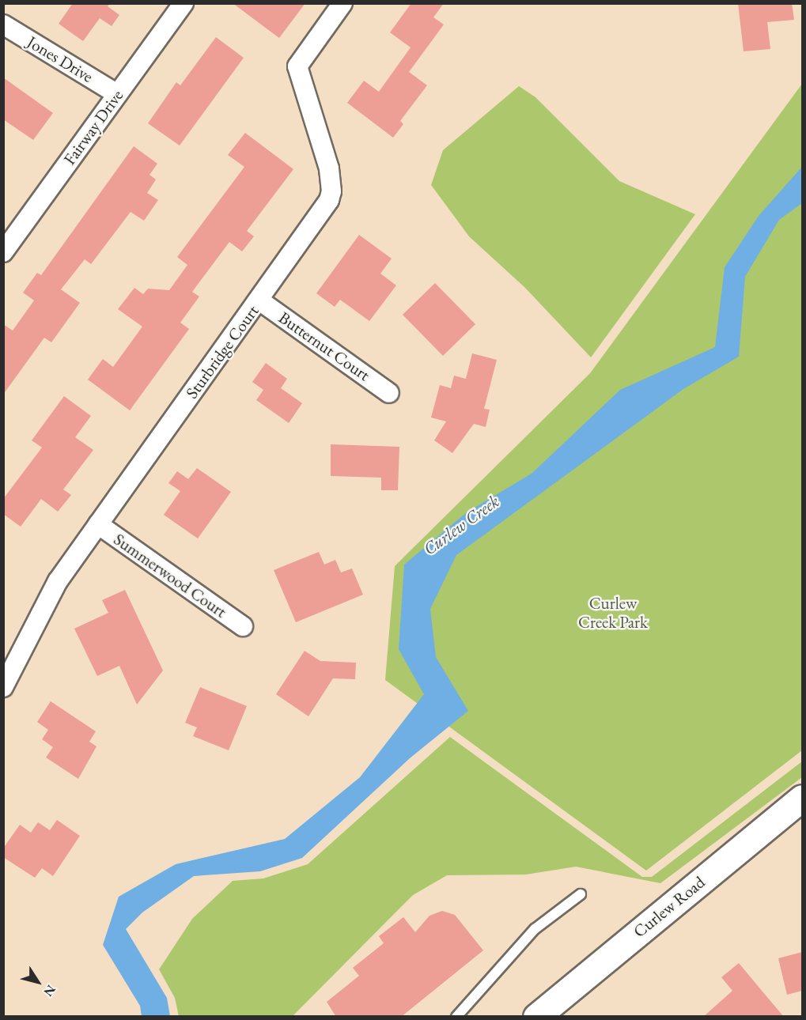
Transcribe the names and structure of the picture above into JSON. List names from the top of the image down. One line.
{"streets":{"main road":["Curlew Road"],"street":["Jones Drive","Fairway Drive","Butternut Court","Sturbridge Court","Summerwood Court"]},"crossings":[["Jones Drive","Fairway Drive"],["Butternut Court","Sturbridge Court"],["Sturbridge Court","Summerwood Court"]],"water":["Curlew Creek"],"parks":["Curlew Creek Park"],"north":"bottom right"}
